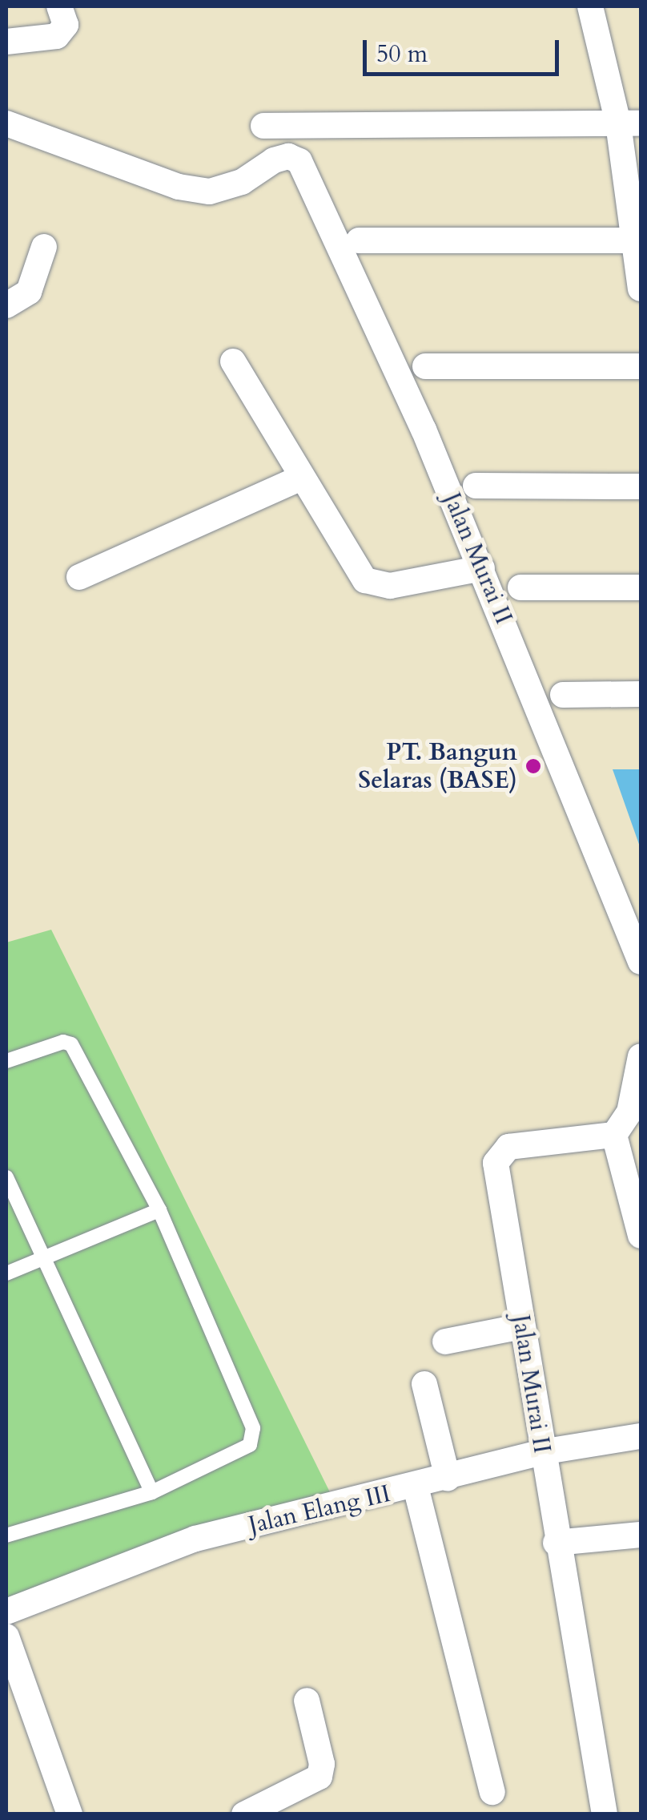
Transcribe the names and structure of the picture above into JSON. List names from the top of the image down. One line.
{"streets":{"street":["Jalan Murai II","Jalan Elang III"]},"crossings":[["Jalan Murai II","Jalan Elang III"]],"places":["PT. Bangun Selaras (BASE)"],"scale_bar":"50 m"}
